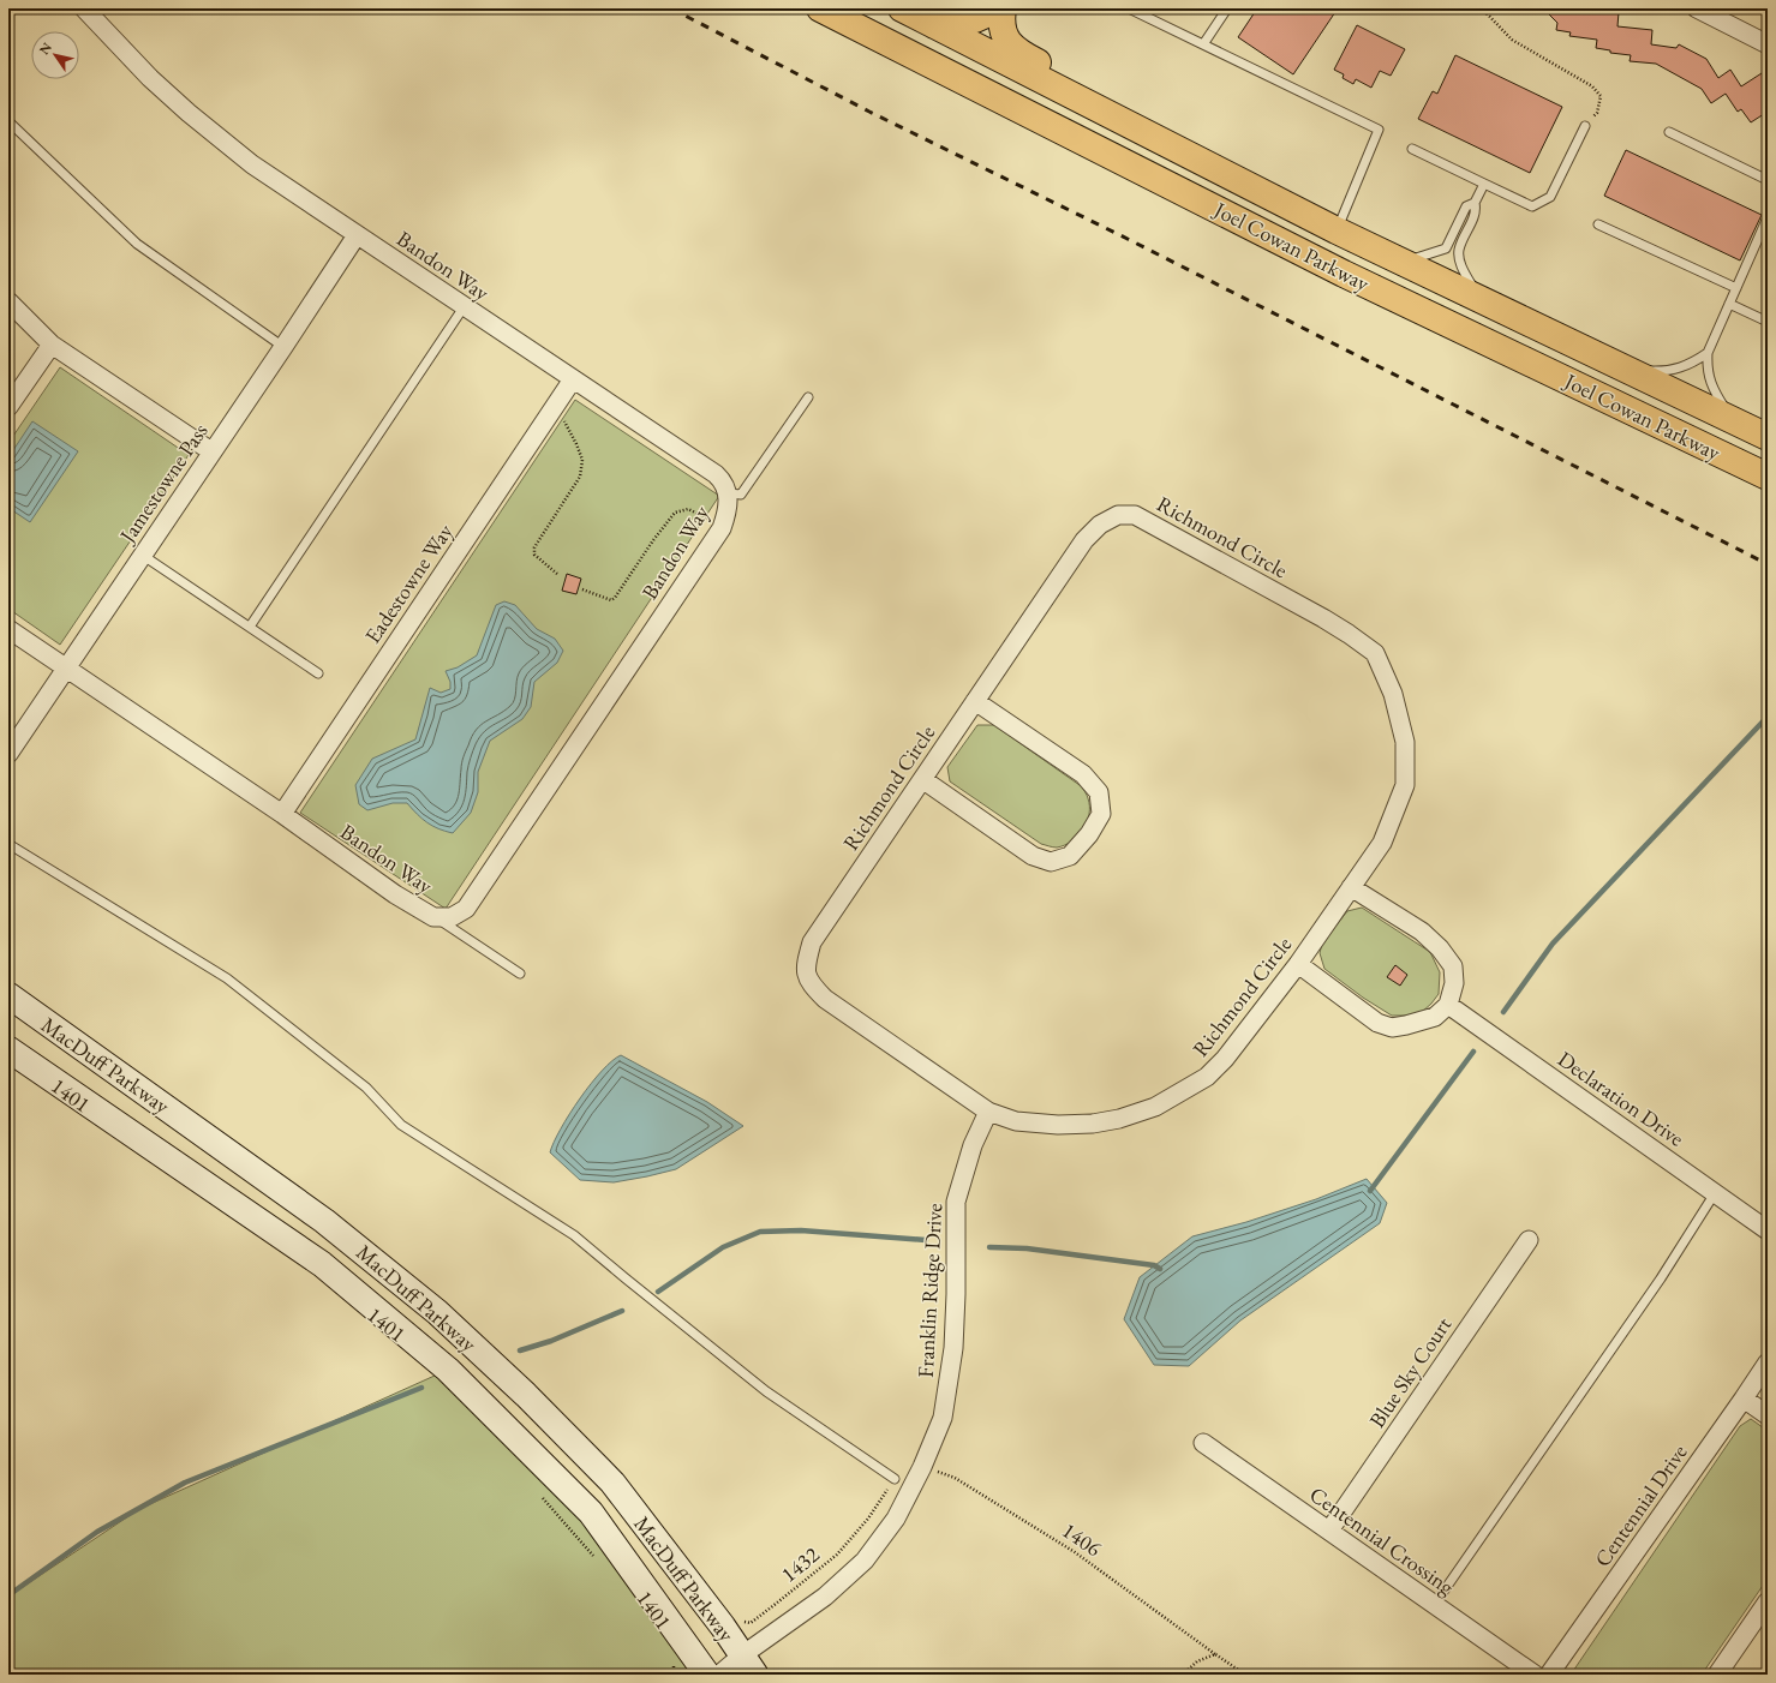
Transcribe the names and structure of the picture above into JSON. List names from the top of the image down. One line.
{"streets":{"main road":["Joel Cowan Parkway"],"street":["Bandon Way","Jamestowne Pass","Richmond Circle","Eadestowne Way","MacDuff Parkway","Declaration Drive","Franklin Ridge Drive","Blue Sky Court","Centennial Drive","Centennial Crossing"],"path":["1406","1432"]},"crossings":[["Bandon Way","Jamestowne Pass"],["Bandon Way","Eadestowne Way"],["Richmond Circle","Franklin Ridge Drive"],["MacDuff Parkway","Franklin Ridge Drive"],["MacDuff Parkway","1432"],["Franklin Ridge Drive","1406"],["Blue Sky Court","Centennial Crossing"]],"north":"top left"}
